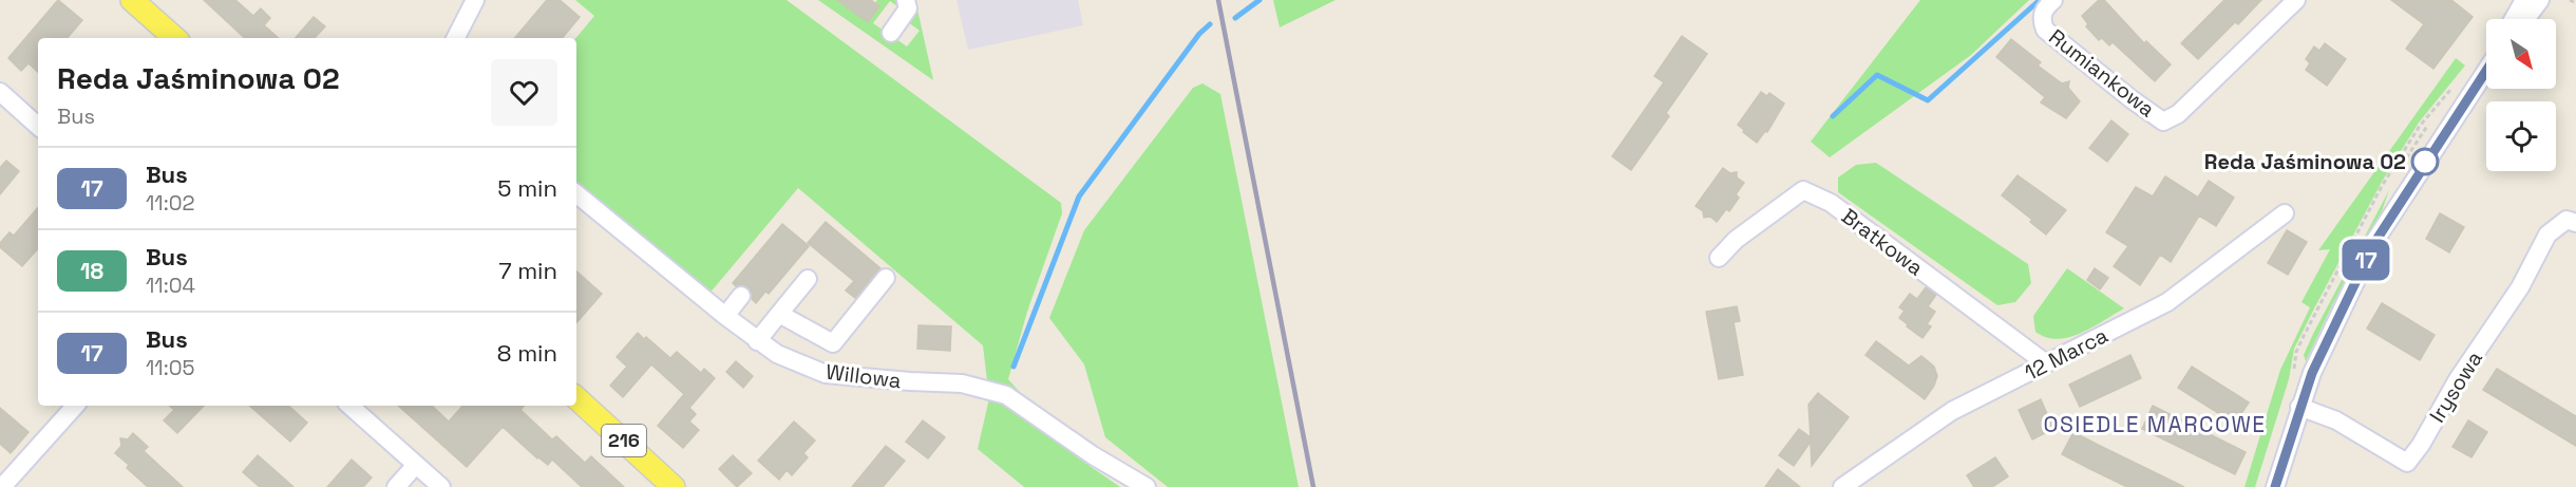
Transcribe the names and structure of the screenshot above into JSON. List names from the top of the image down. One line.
{"streets":{"main road":["216"],"street":["Rumiankowa","Bratkowa","12 Marca","Willowa","Irysowa"]},"crossings":[["Bratkowa","12 Marca"]],"districts":["OSIEDLE MARCOWE"],"places":["Reda Jaśminowa 02"],"lines":["bus line 17"],"north":"bottom right","page":{"on_map":"17","heading":["Reda Jaśminowa 02","Bus"],"list":[{"mark":"17","name":"Bus","note":"11:02","value":"5 min"},{"mark":"18","name":"Bus","note":"11:04","value":"7 min"},{"mark":"17","name":"Bus","note":"11:05","value":"8 min"}]}}
